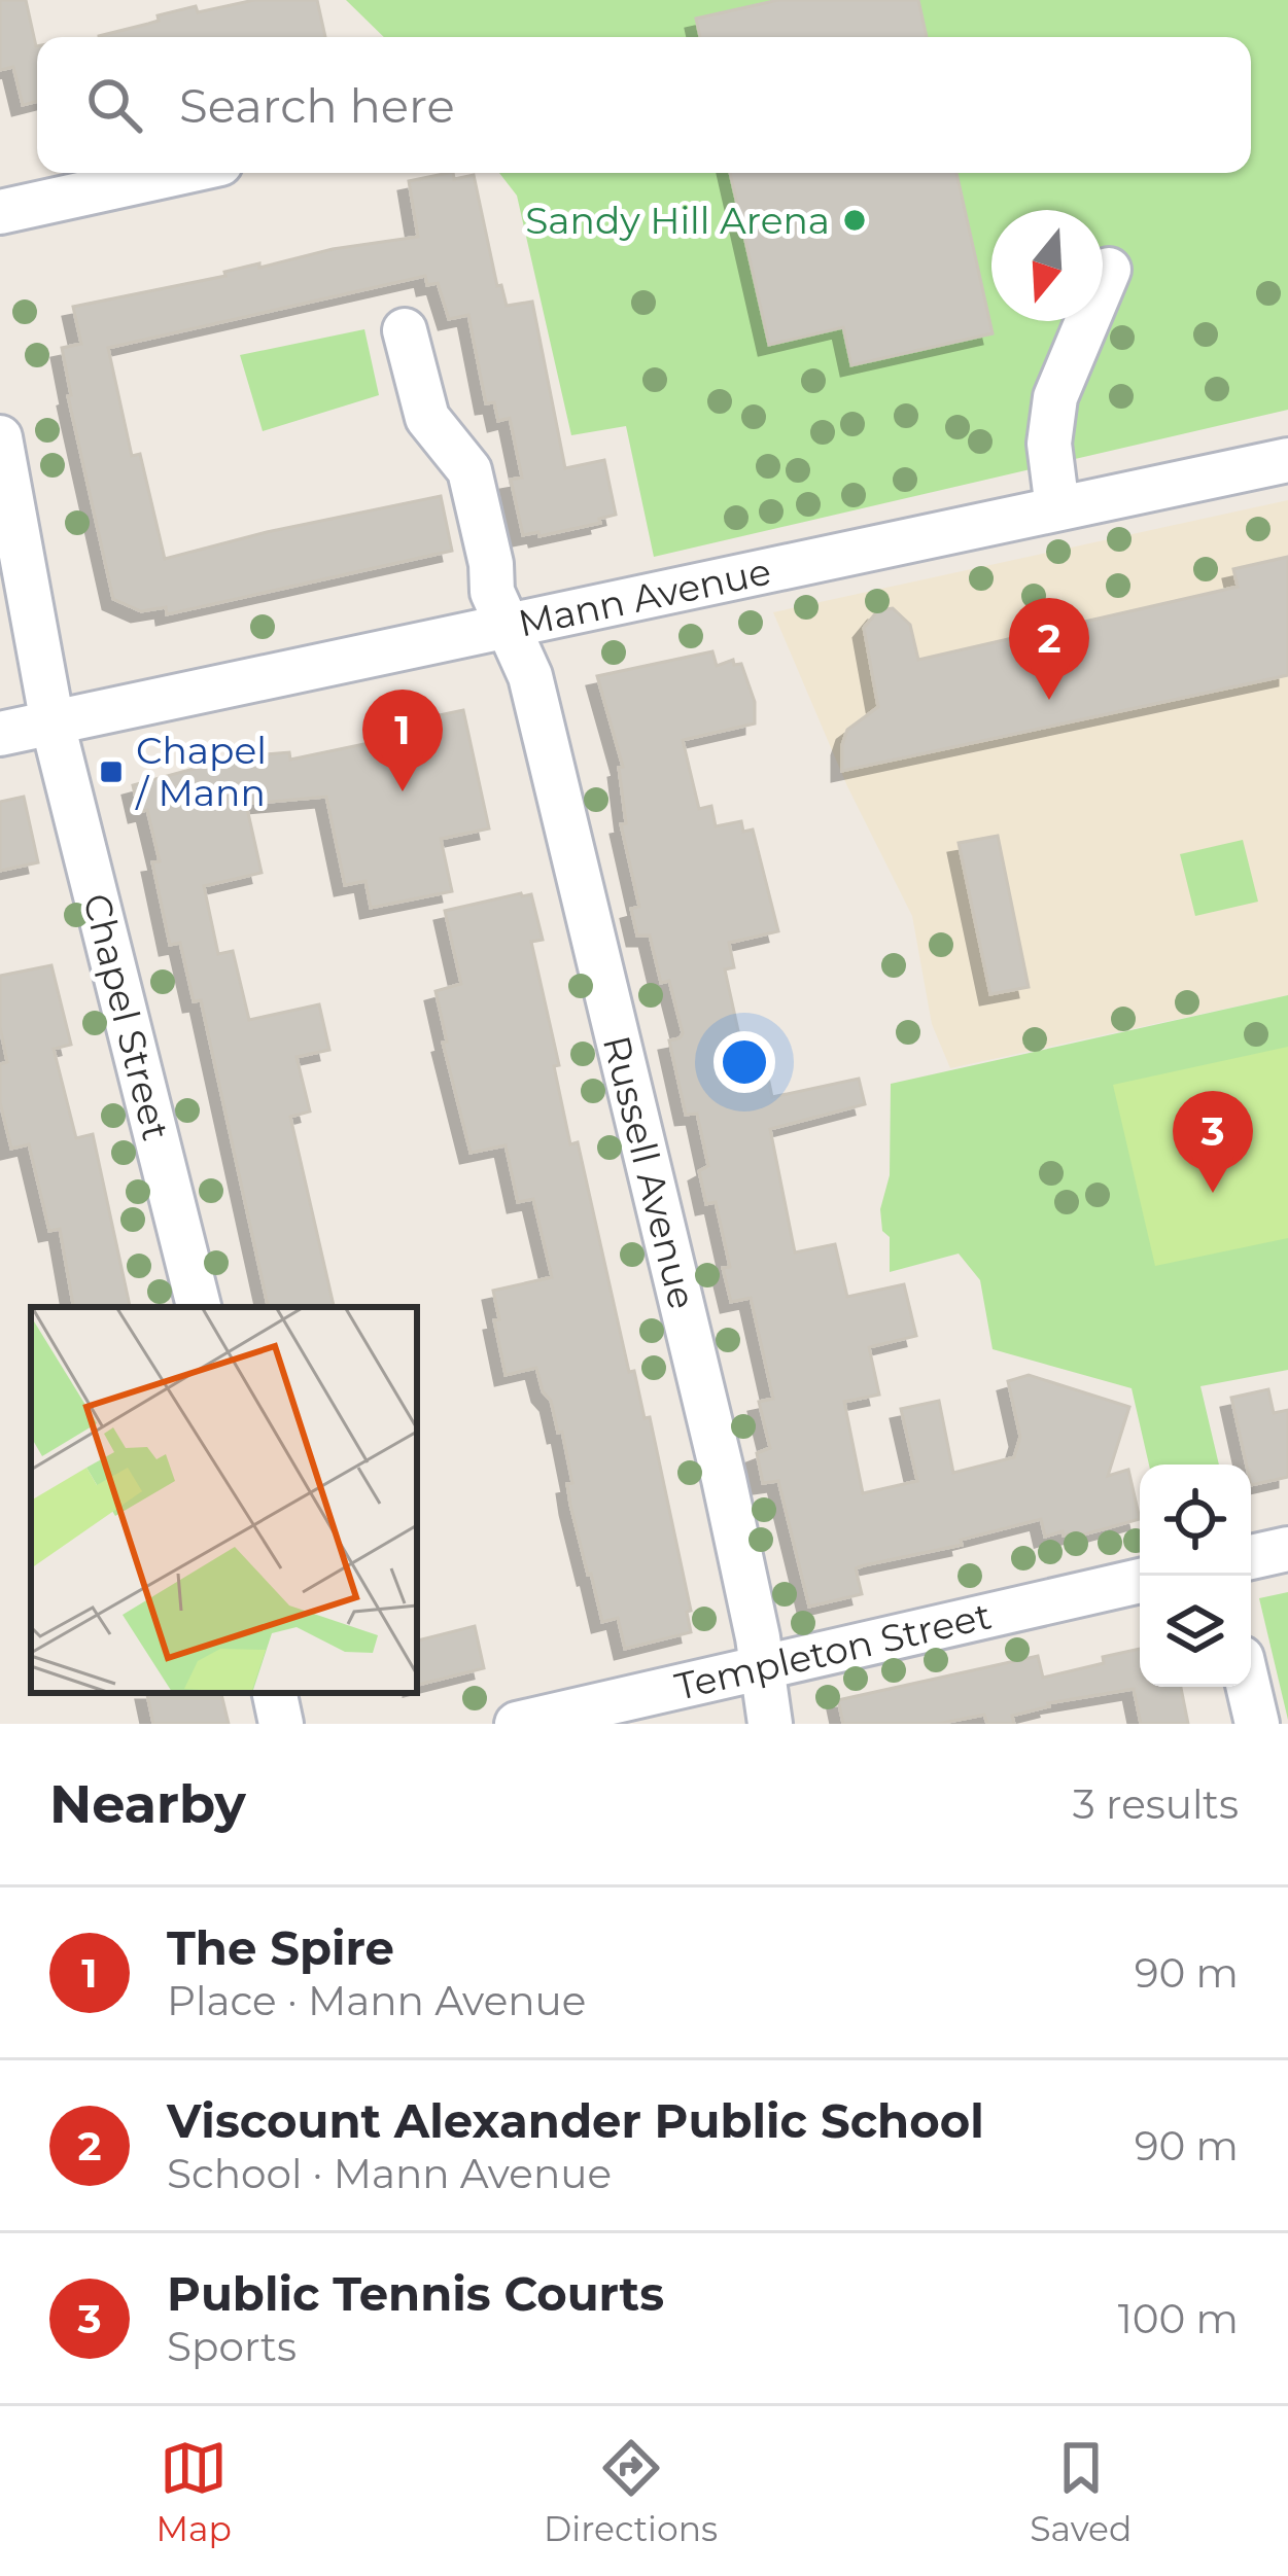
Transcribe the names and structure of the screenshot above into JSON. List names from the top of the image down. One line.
{"streets":{"street":["Mann Avenue","Chapel Street","Russell Avenue","Templeton Street"]},"crossings":[["Mann Avenue","Chapel Street"],["Mann Avenue","Russell Avenue"],["Russell Avenue","Templeton Street"]],"places":{"other":["Sandy Hill Arena"],"transit":["Chapel / Mann"]},"north":"bottom","page":{"search":"Search here","pins":["2","1","3"],"heading":["Nearby","3 results"],"list":[{"mark":"1","name":"The Spire","note":"Place · Mann Avenue","value":"90 m"},{"mark":"2","name":"Viscount Alexander Public School","note":"School · Mann Avenue","value":"90 m"},{"mark":"3","name":"Public Tennis Courts","note":"Sports","value":"100 m"}],"nav":["Map","Directions","Saved"]}}
